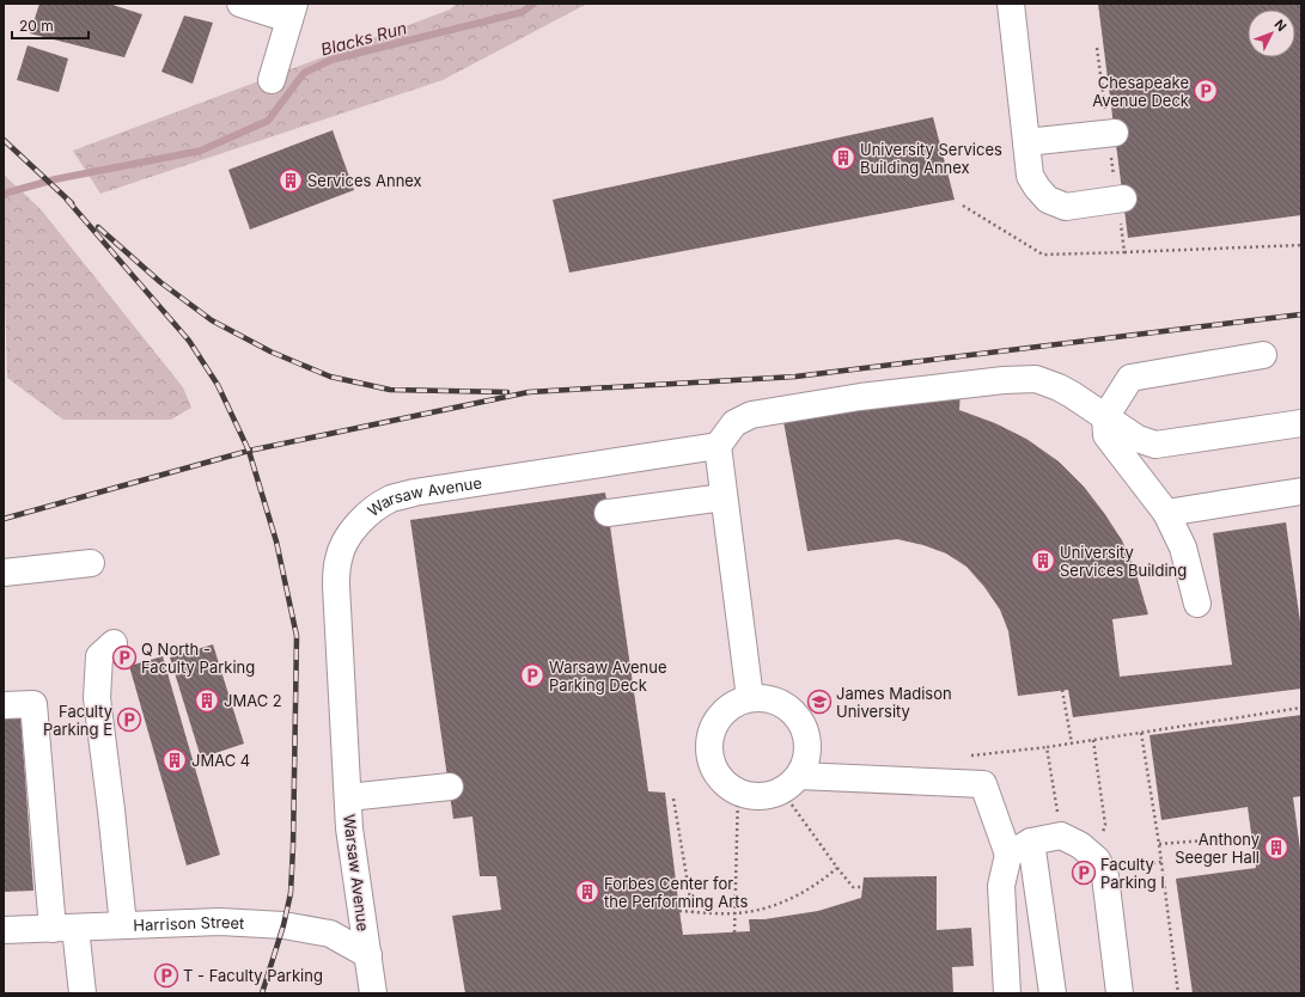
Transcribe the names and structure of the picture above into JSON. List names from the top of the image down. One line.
{"streets":{"street":["Warsaw Avenue","Harrison Street"]},"crossings":[["Warsaw Avenue","Harrison Street"]],"water":["Blacks Run"],"places":{"parking":["Chesapeake Avenue Deck","Q North - Faculty Parking","Warsaw Avenue Parking Deck","Faculty Parking E","Faculty Parking I","T - Faculty Parking"],"building":["University Services Building Annex","Services Annex","University Services Building","JMAC 2","JMAC 4","Anthony Seeger Hall","Forbes Center for the Performing Arts"],"school or university":["James Madison University"]},"scale_bar":"20 m","north":"top right"}
